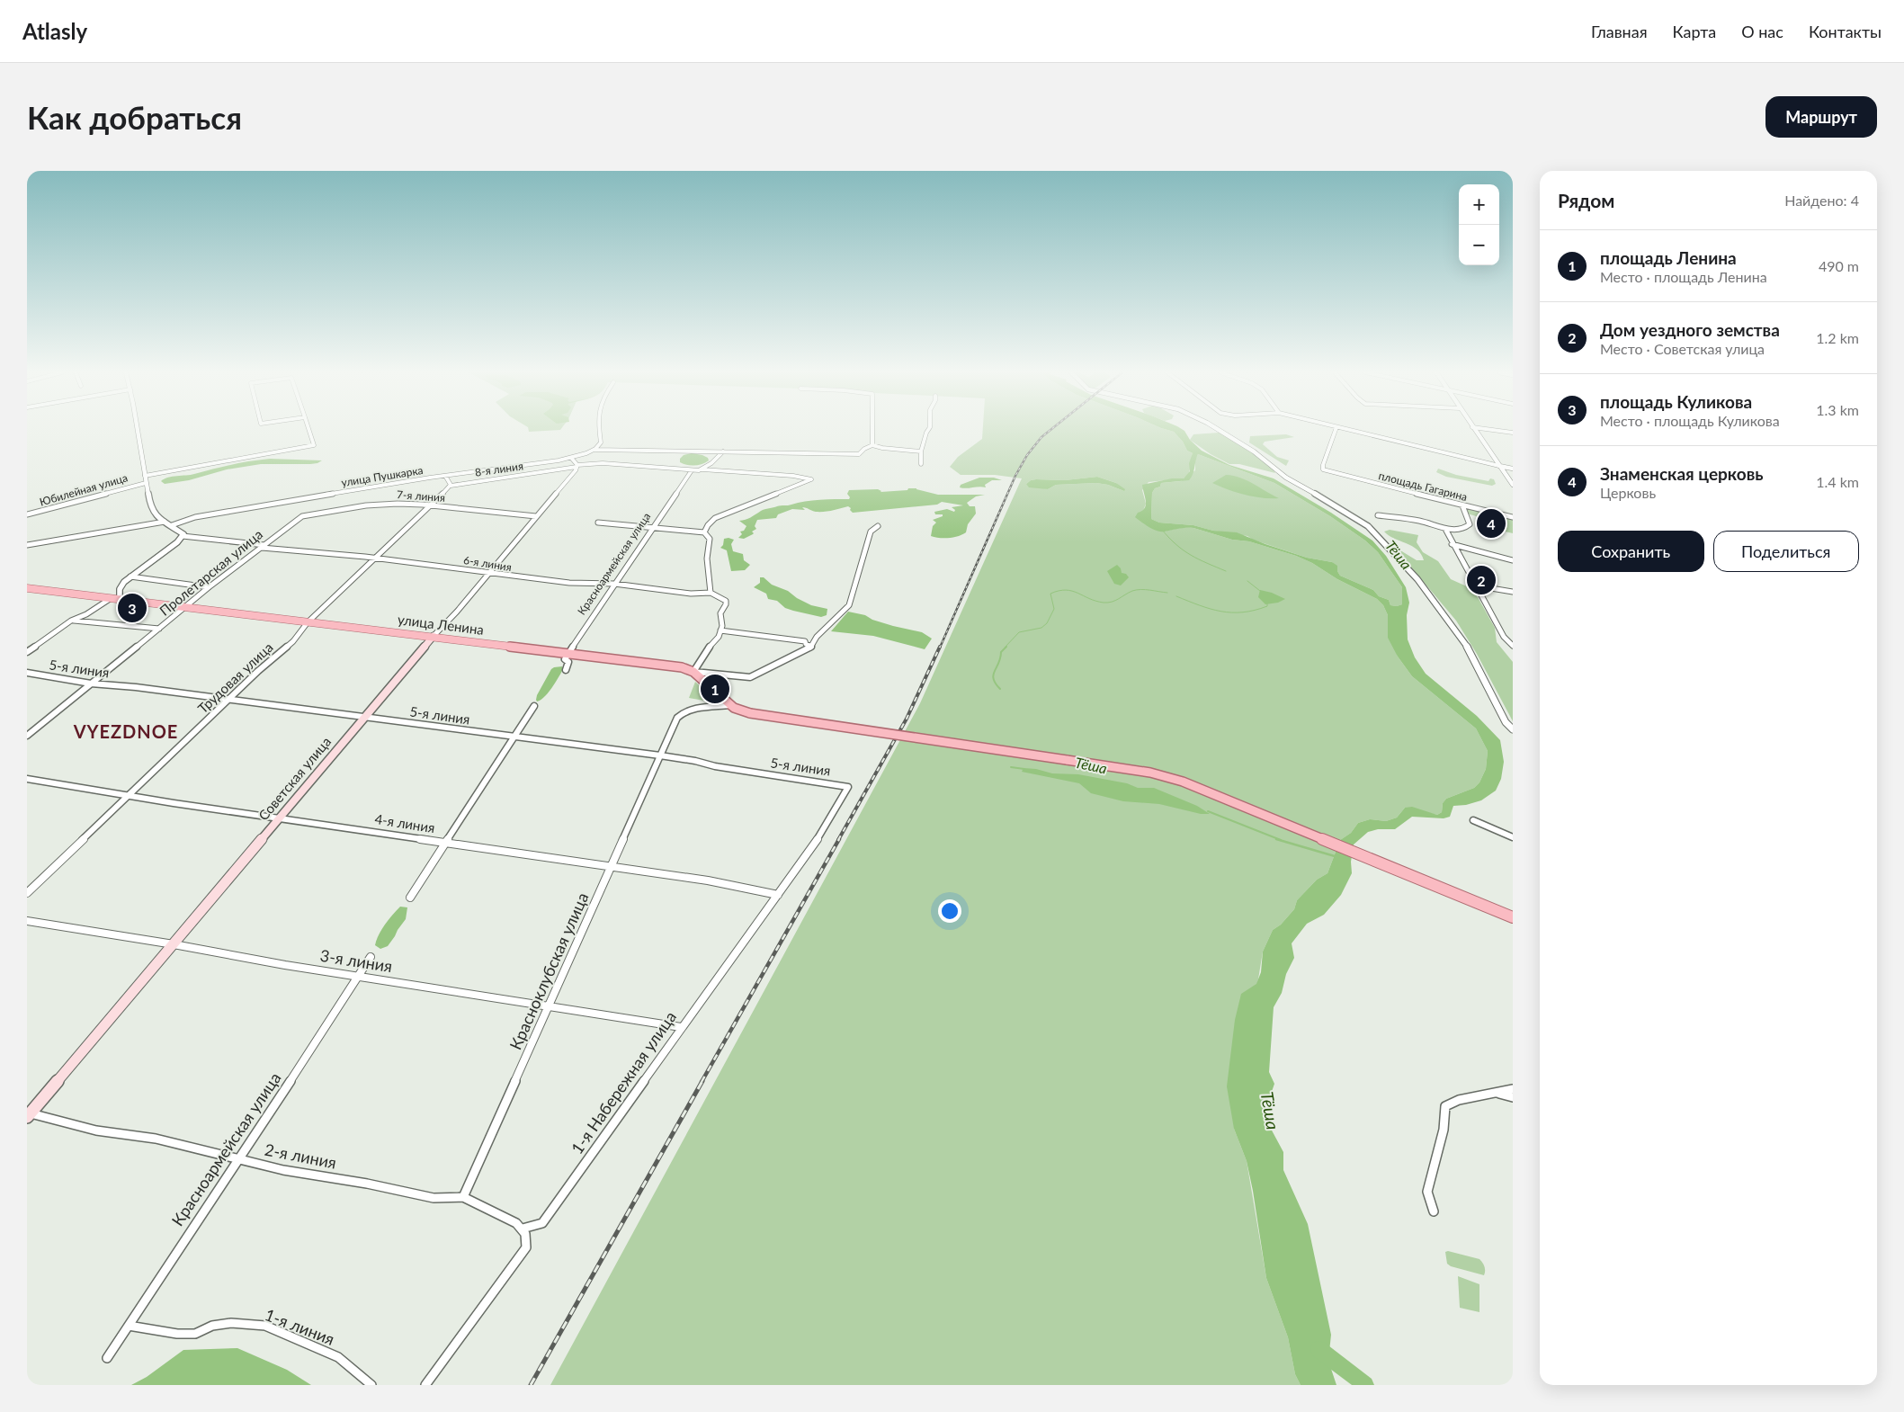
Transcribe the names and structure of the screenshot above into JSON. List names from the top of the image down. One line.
{"streets":{"main road":["улица Ленина","Советская улица"],"street":["8-я линия","улица Пушкарка","площадь Гагарина","Юбилейная улица","7-я линия","6-я линия","Красноармейская улица","Пролетарская улица","5-я линия","Трудовая улица","4-я линия","3-я линия","Красноклубская улица","1-я Набережная улица","2-я линия","1-я линия"]},"crossings":[["8-я линия","Красноармейская улица"],["8-я линия","Трудовая улица"],["8-я линия","Советская улица"],["7-я линия","Пролетарская улица"],["7-я линия","Трудовая улица"],["7-я линия","Советская улица"],["6-я линия","Красноармейская улица"],["6-я линия","Пролетарская улица"],["6-я линия","Трудовая улица"],["6-я линия","Советская улица"],["Красноармейская улица","улица Ленина"],["Красноармейская улица","3-я линия"],["Красноармейская улица","2-я линия"],["Красноармейская улица","1-я линия"],["Пролетарская улица","улица Ленина"],["Пролетарская улица","5-я линия"],["улица Ленина","Трудовая улица"],["улица Ленина","Советская улица"],["5-я линия","Трудовая улица"],["5-я линия","Советская улица"],["5-я линия","Красноклубская улица"],["5-я линия","1-я Набережная улица"],["Трудовая улица","4-я линия"],["Советская улица","4-я линия"],["Советская улица","3-я линия"],["Советская улица","2-я линия"],["4-я линия","Красноклубская улица"],["4-я линия","1-я Набережная улица"],["3-я линия","Красноклубская улица"],["3-я линия","1-я Набережная улица"],["Красноклубская улица","2-я линия"]],"districts":["VYEZDNOE"],"water":["Тёша"],"page":{"header":"Atlasly","nav":["Главная","Карта","О нас","Контакты"],"buttons":["Маршрут",["Сохранить","Поделиться"]],"title":"Как добраться","heading":["Рядом","Найдено: 4"],"map_buttons":["+","−"],"list":[{"mark":"1","name":"площадь Ленина","note":"Место · площадь Ленина","value":"490 m"},{"mark":"2","name":"Дом уездного земства","note":"Место · Советская улица","value":"1.2 km"},{"mark":"3","name":"площадь Куликова","note":"Место · площадь Куликова","value":"1.3 km"},{"mark":"4","name":"Знаменская церковь","note":"Церковь","value":"1.4 km"}],"pins":["4","2","3","1"]}}
